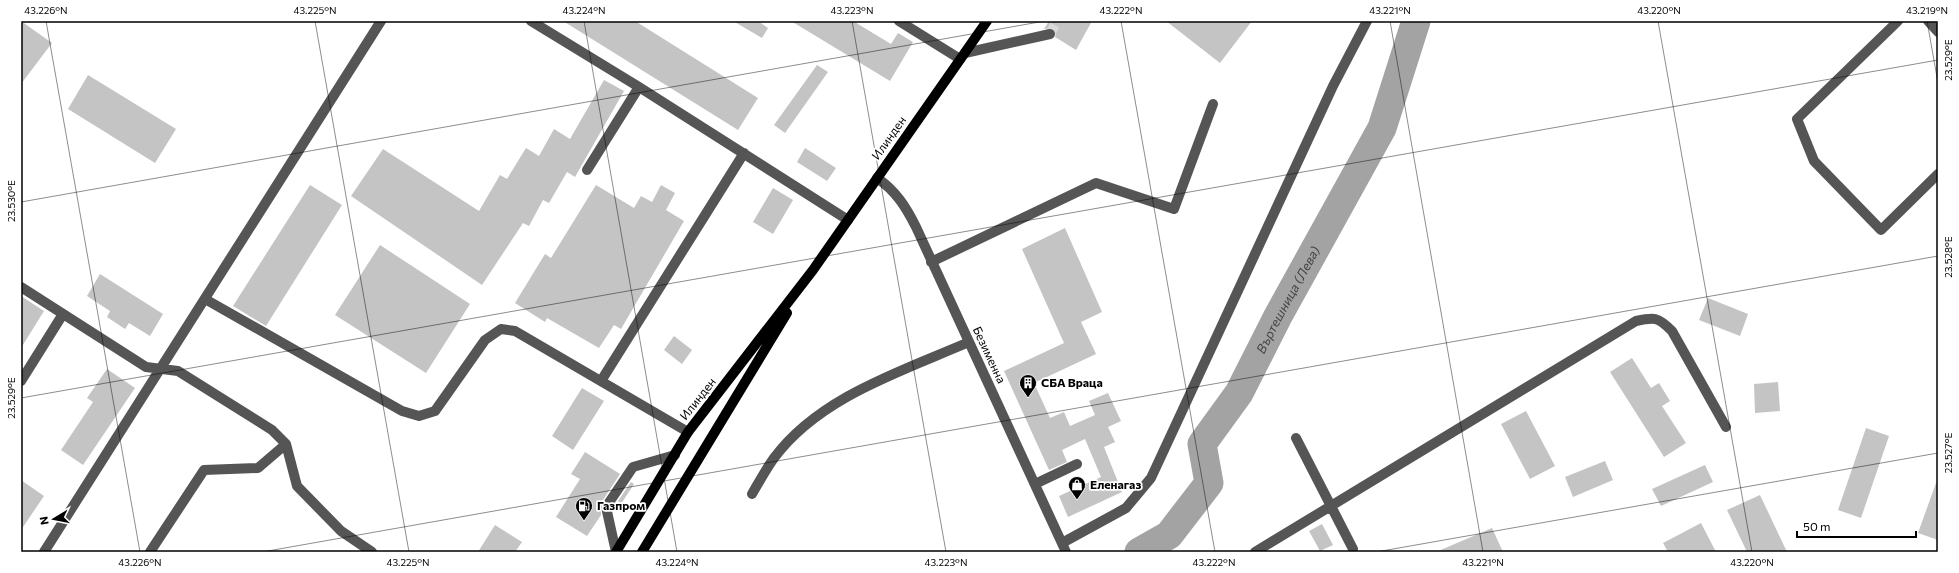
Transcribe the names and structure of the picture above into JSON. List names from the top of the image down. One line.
{"streets":{"main road":["Илинден"],"street":["Безименна"]},"crossings":[["Илинден","Безименна"]],"water":["Въртешница (Лева)"],"places":{"building":["СБА Враца"],"shop":["Еленагаз"],"fuel station":["Газпром"]},"scale_bar":"50 m","north":"left","coordinates":["43.226°N","43.225°N","43.224°N","43.223°N","43.222°N","43.221°N","43.220°N","43.219°N","23.529°E","23.530°E","23.528°E","23.527°E"]}
